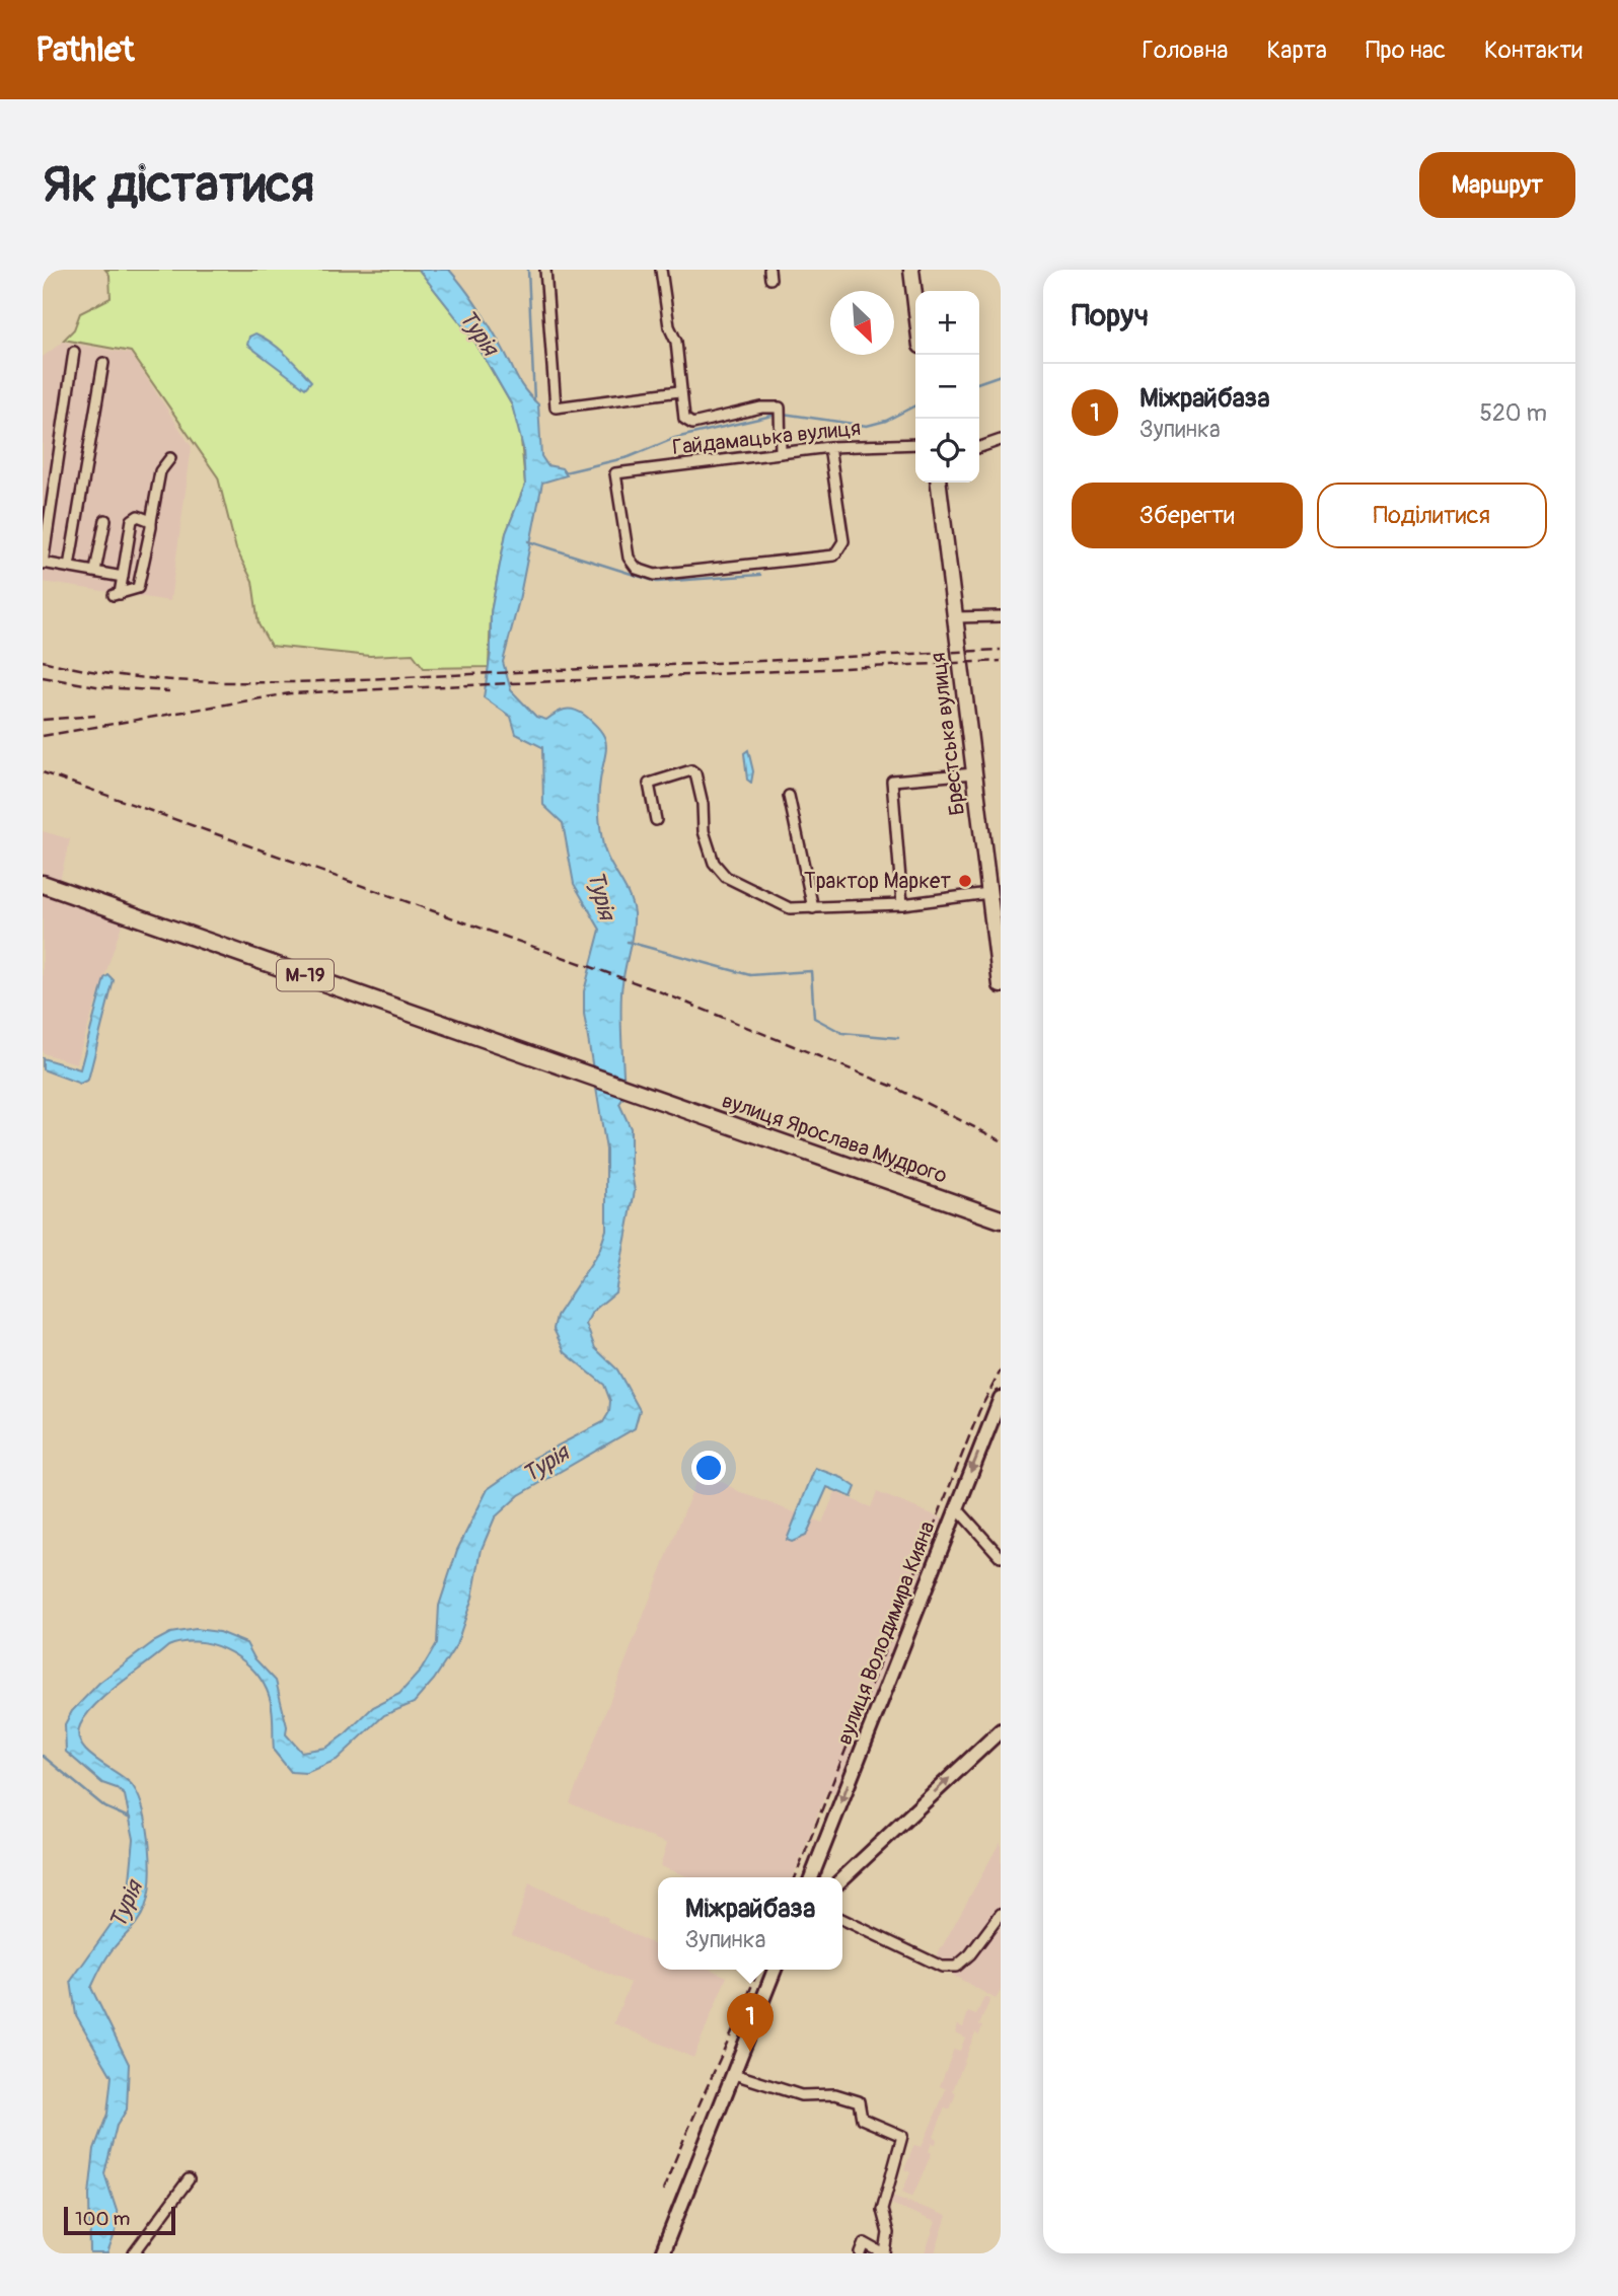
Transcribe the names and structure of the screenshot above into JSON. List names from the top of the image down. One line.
{"streets":{"highway":["М-19","вулиця Ярослава Мудрого"],"main road":["Брестська вулиця","вулиця Володимира Кияна"],"street":["Гайдамацька вулиця"]},"water":["Турія"],"places":["Трактор Маркет"],"scale_bar":"100 m","north":"bottom right","page":{"header":"Pathlet","nav":["Головна","Карта","Про нас","Контакти"],"buttons":["Маршрут",["Зберегти","Поділитися"]],"title":"Як дістатися","heading":"Поруч","map_buttons":["+","−"],"list":[{"mark":"1","name":"Міжрайбаза","note":"Зупинка","value":"520 m"}],"popup":["Міжрайбаза","Зупинка"],"pins":"1","scale":"100 m"}}
